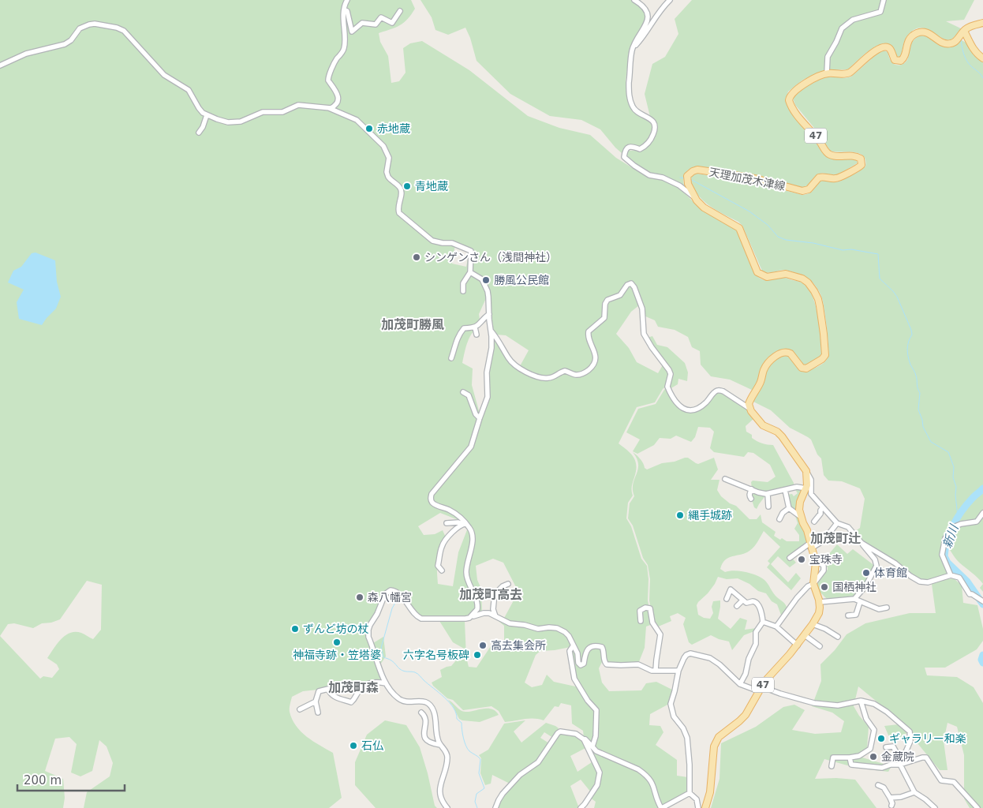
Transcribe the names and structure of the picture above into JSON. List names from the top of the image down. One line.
{"streets":{"main road":["47","天理加茂木津線"]},"districts":["加茂町勝風","加茂町辻","加茂町高去","加茂町森"],"water":["新川"],"places":["赤地蔵","青地蔵","シンゲンさん（浅間神社）","勝風公民館","縄手城跡","宝珠寺","体育館","国栖神社","森八幡宮","ずんど坊の杖","神福寺跡・笠塔婆","高去集会所","六字名号板碑","ギャラリー和楽","石仏","金蔵院"],"scale_bar":"200 m"}
